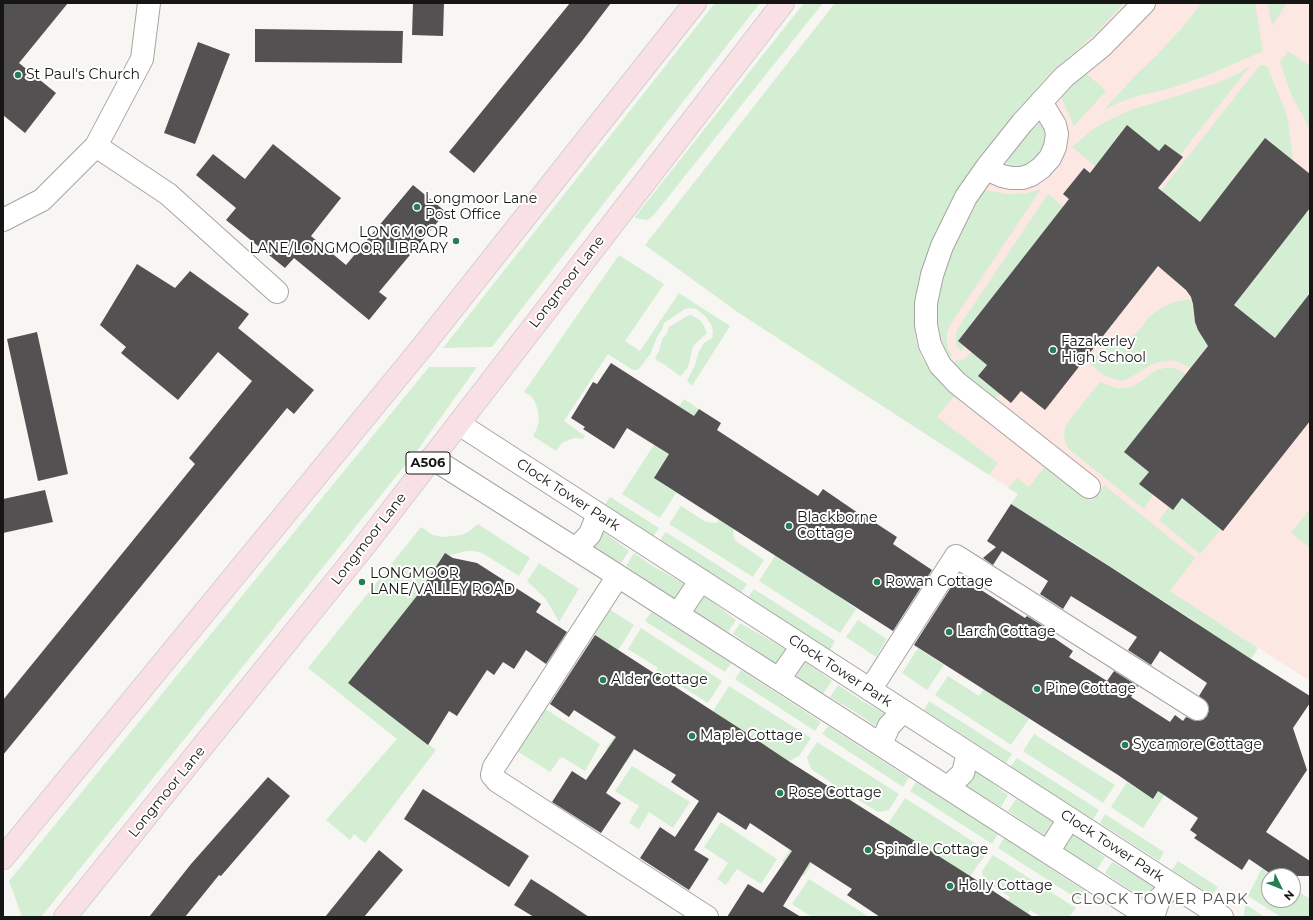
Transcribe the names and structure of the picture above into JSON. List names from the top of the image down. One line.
{"streets":{"main road":["Longmoor Lane","A506"],"street":["Clock Tower Park"]},"crossings":[["Longmoor Lane","Clock Tower Park"]],"districts":["CLOCK TOWER PARK"],"places":["St Paul's Church","Longmoor Lane Post Office","LONGMOOR LANE/LONGMOOR LIBRARY","Fazakerley High School","Blackborne Cottage","LONGMOOR LANE/VALLEY ROAD","Rowan Cottage","Larch Cottage","Alder Cottage","Pine Cottage","Maple Cottage","Sycamore Cottage","Rose Cottage","Spindle Cottage","Holly Cottage"],"north":"bottom right"}
